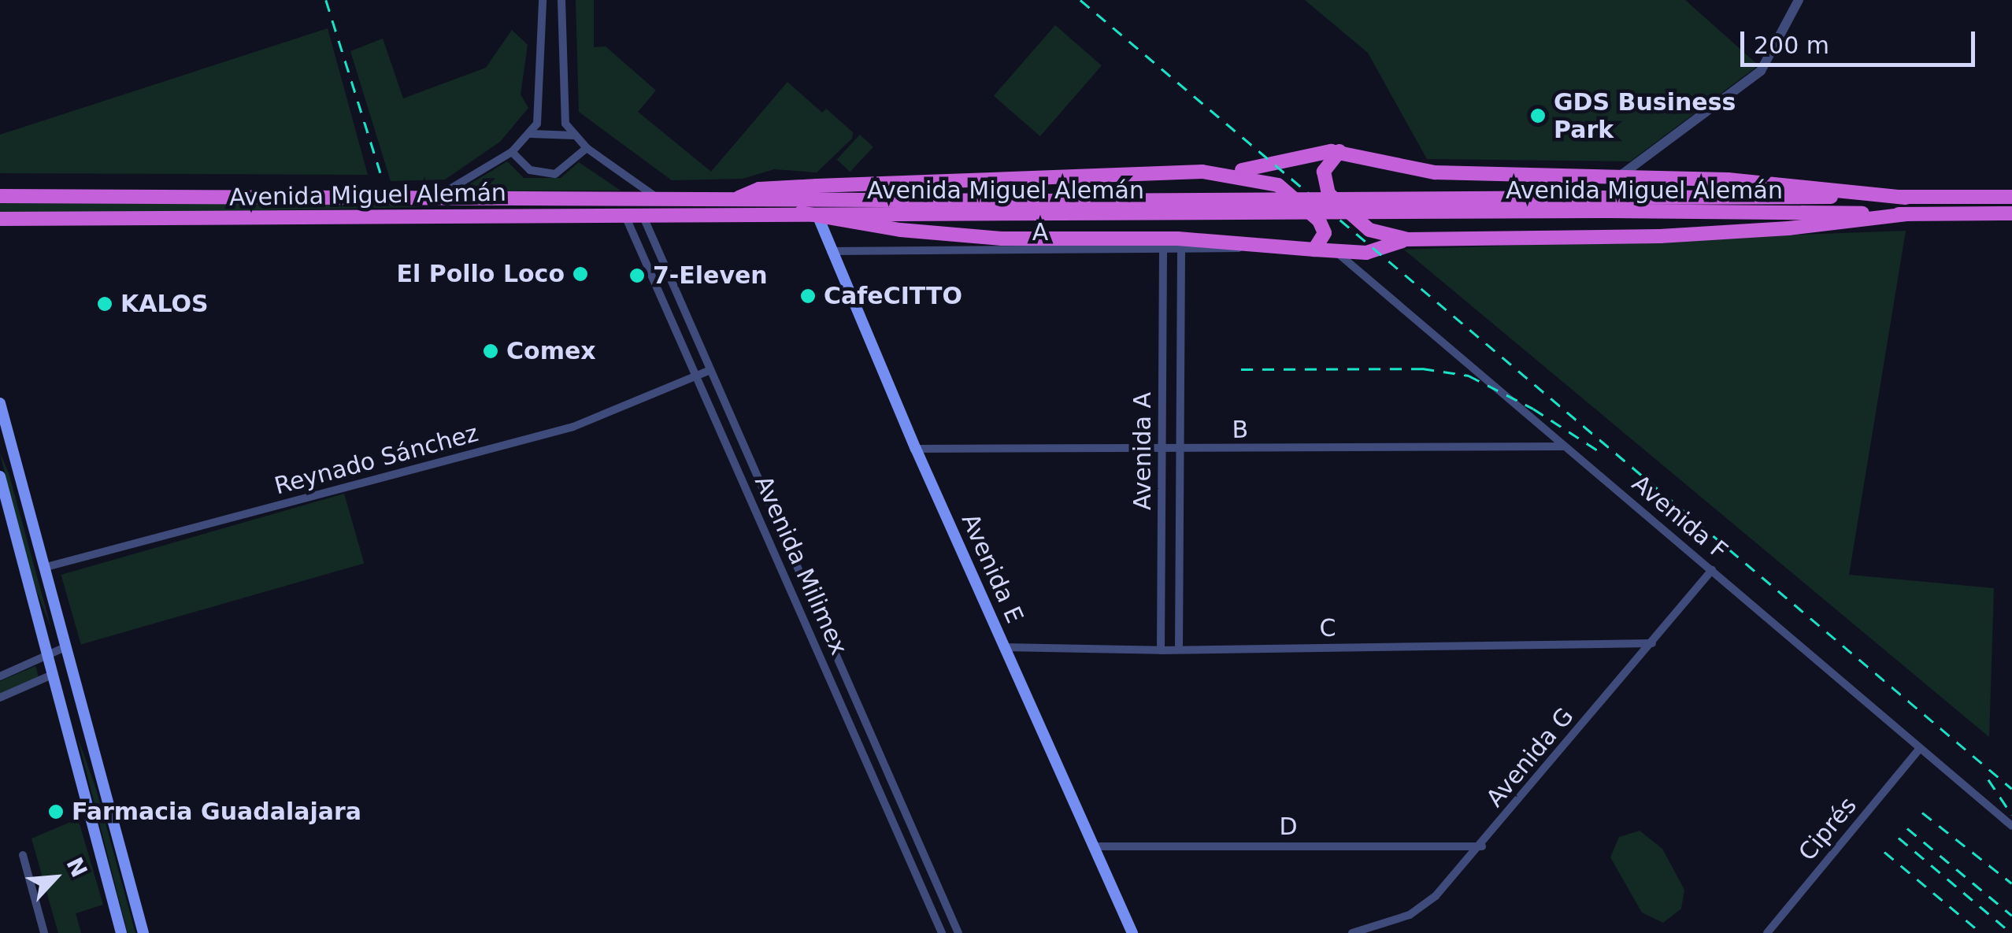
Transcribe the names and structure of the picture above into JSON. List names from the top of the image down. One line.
{"streets":{"highway":["Avenida Miguel Alemán"],"main road":["Avenida E"],"street":["A","B","Avenida A","Reynado Sánchez","Avenida F","Avenida Milimex","C","Avenida G","D","Ciprés"]},"crossings":[["Avenida Miguel Alemán","Avenida Milimex"],["A","Avenida A"],["A","Avenida E"],["B","Avenida A"],["B","Avenida F"],["B","Avenida E"],["Avenida A","C"],["Reynado Sánchez","Avenida Milimex"],["Avenida F","Avenida G"],["Avenida F","Ciprés"],["Avenida E","C"],["Avenida E","D"],["C","Avenida G"],["Avenida G","D"]],"places":["GDS Business Park","El Pollo Loco","7-Eleven","CafeCITTO","KALOS","Comex","Farmacia Guadalajara"],"scale_bar":"200 m","north":"top right"}
